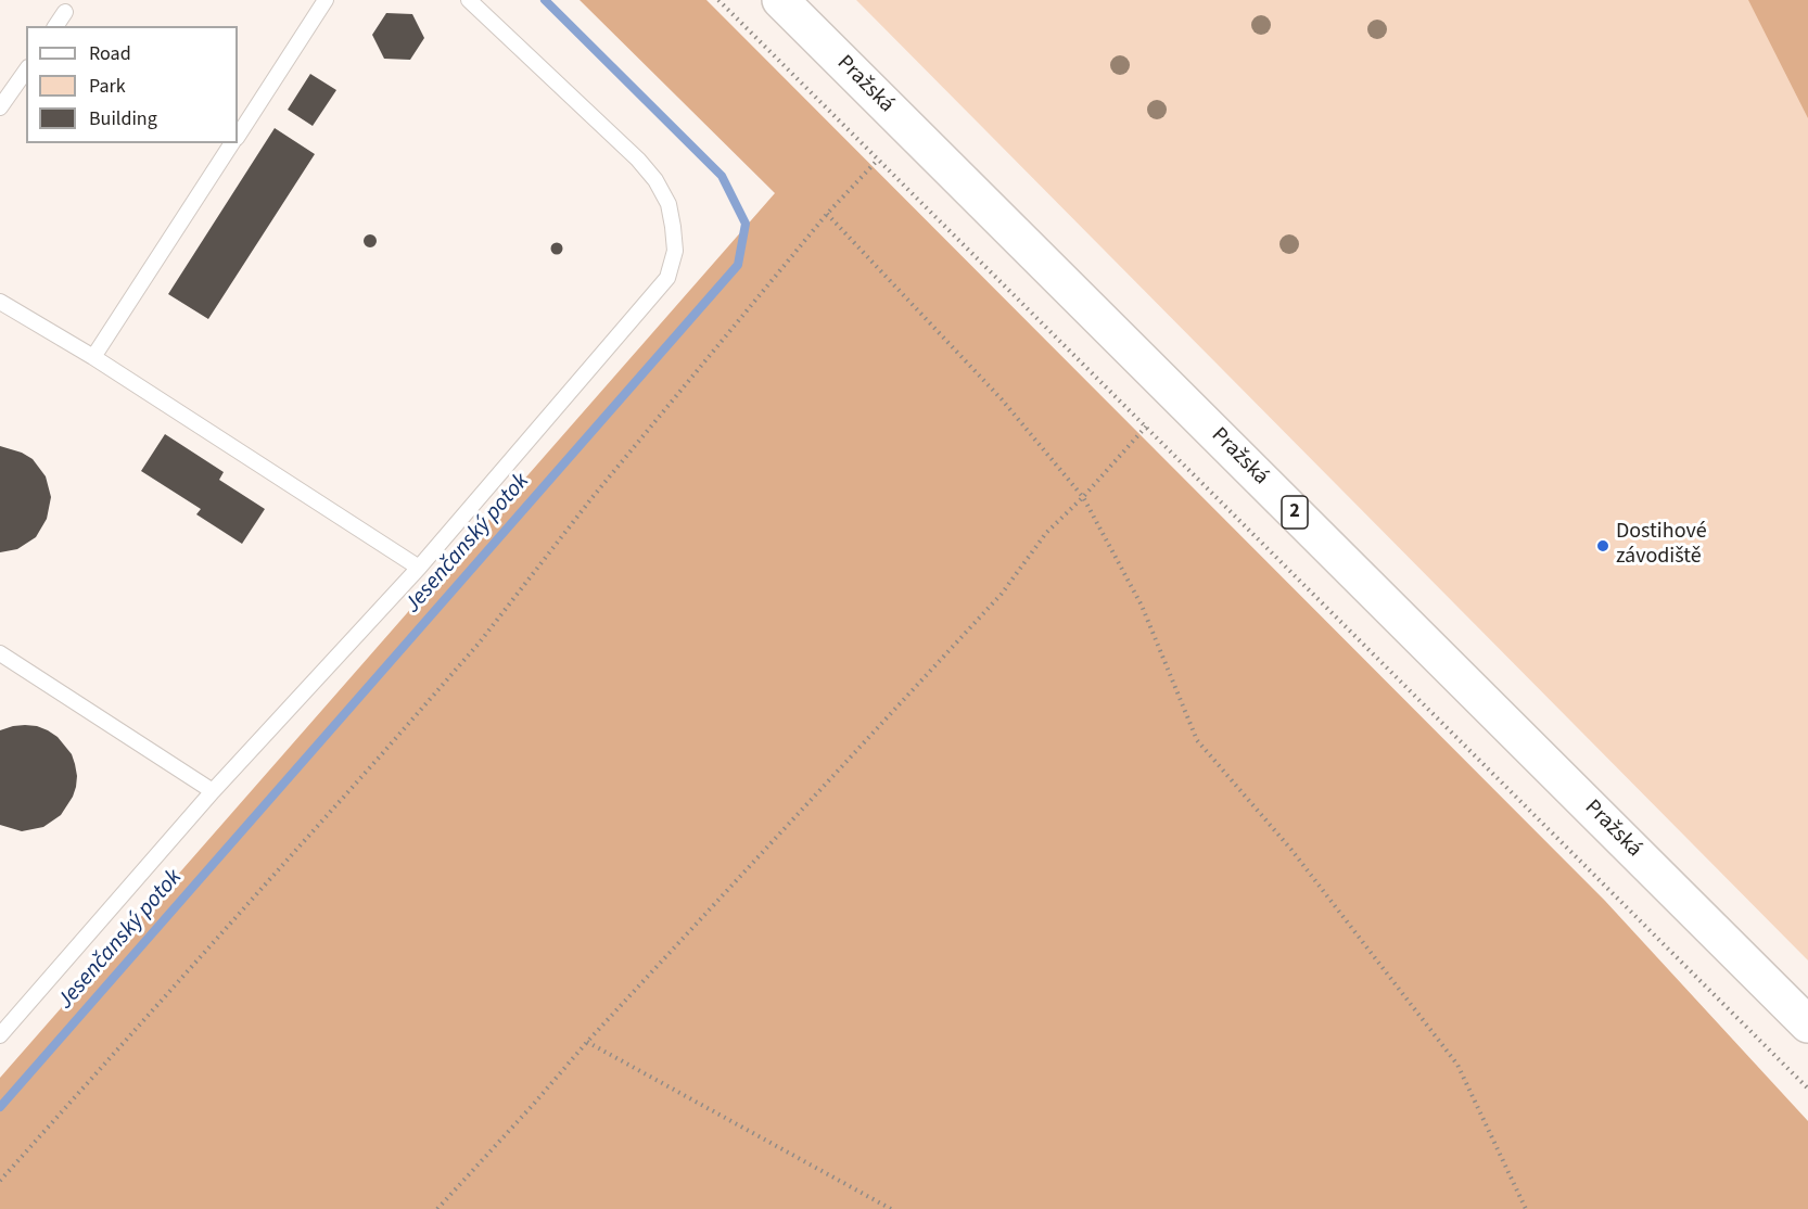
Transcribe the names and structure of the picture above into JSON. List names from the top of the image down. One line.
{"streets":{"main road":["Pražská","2"]},"water":["Jesenčanský potok"],"places":["Dostihové závodiště"],"legend":["Road","Park","Building"]}
